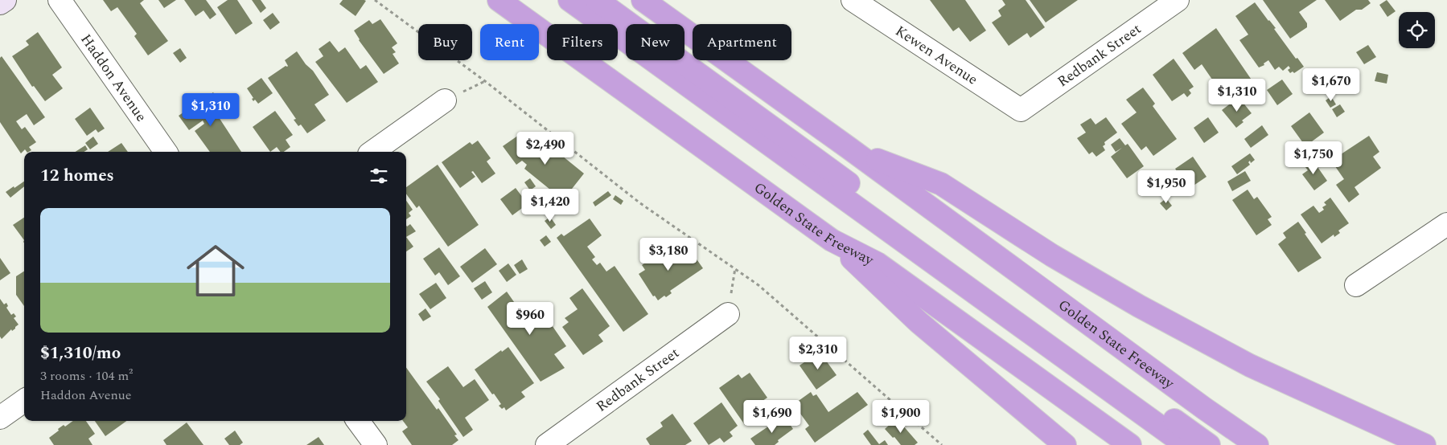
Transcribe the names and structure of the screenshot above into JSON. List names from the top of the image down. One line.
{"streets":{"highway":["Golden State Freeway"],"street":["Kewen Avenue","Redbank Street","Haddon Avenue"]},"crossings":[["Kewen Avenue","Redbank Street"]],"page":{"chip":["Buy","Rent","Filters","New","Apartment"],"price":["$1,670","$1,310","$1,310","$2,490","$1,750","$1,950","$1,420","$3,180","$960","$2,310","$1,690","$1,900"],"heading":"12 homes","list":[{"name":"$1,310/mo","note":"3 rooms · 104 m² · Haddon Avenue"}]}}
